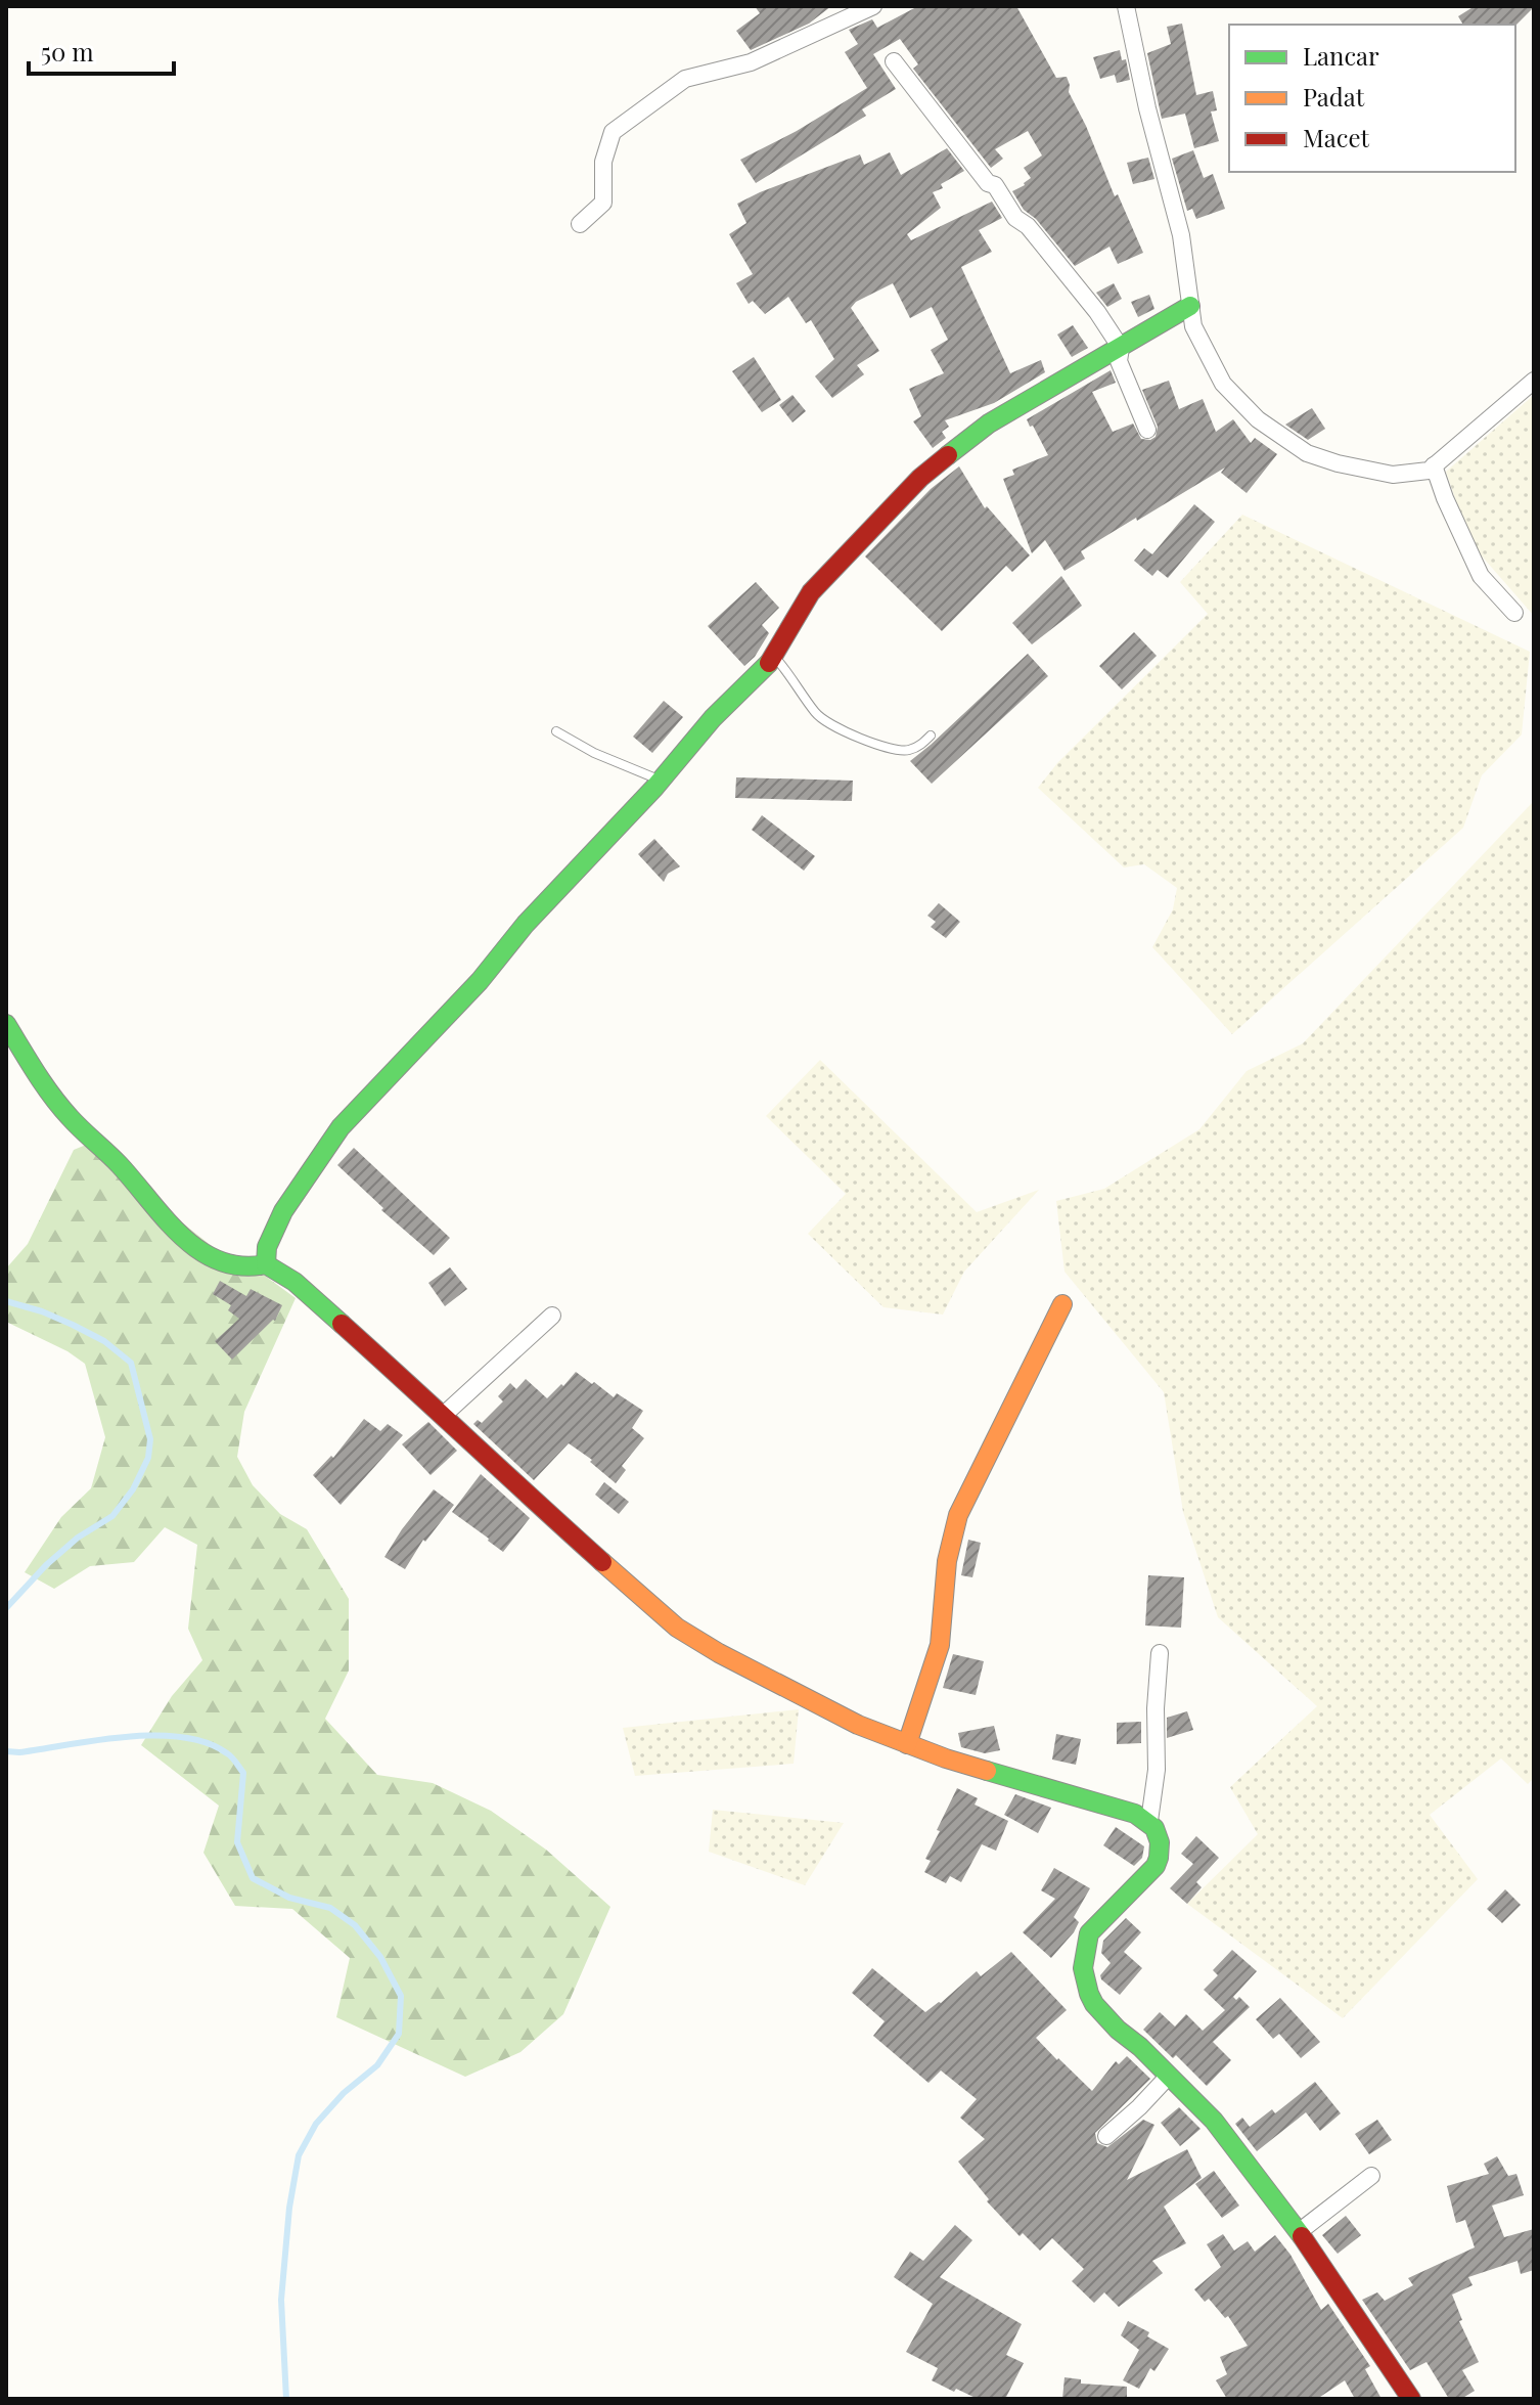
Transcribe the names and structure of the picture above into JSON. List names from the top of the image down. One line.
{"legend":["Lancar","Padat","Macet"],"scale_bar":"50 m"}
